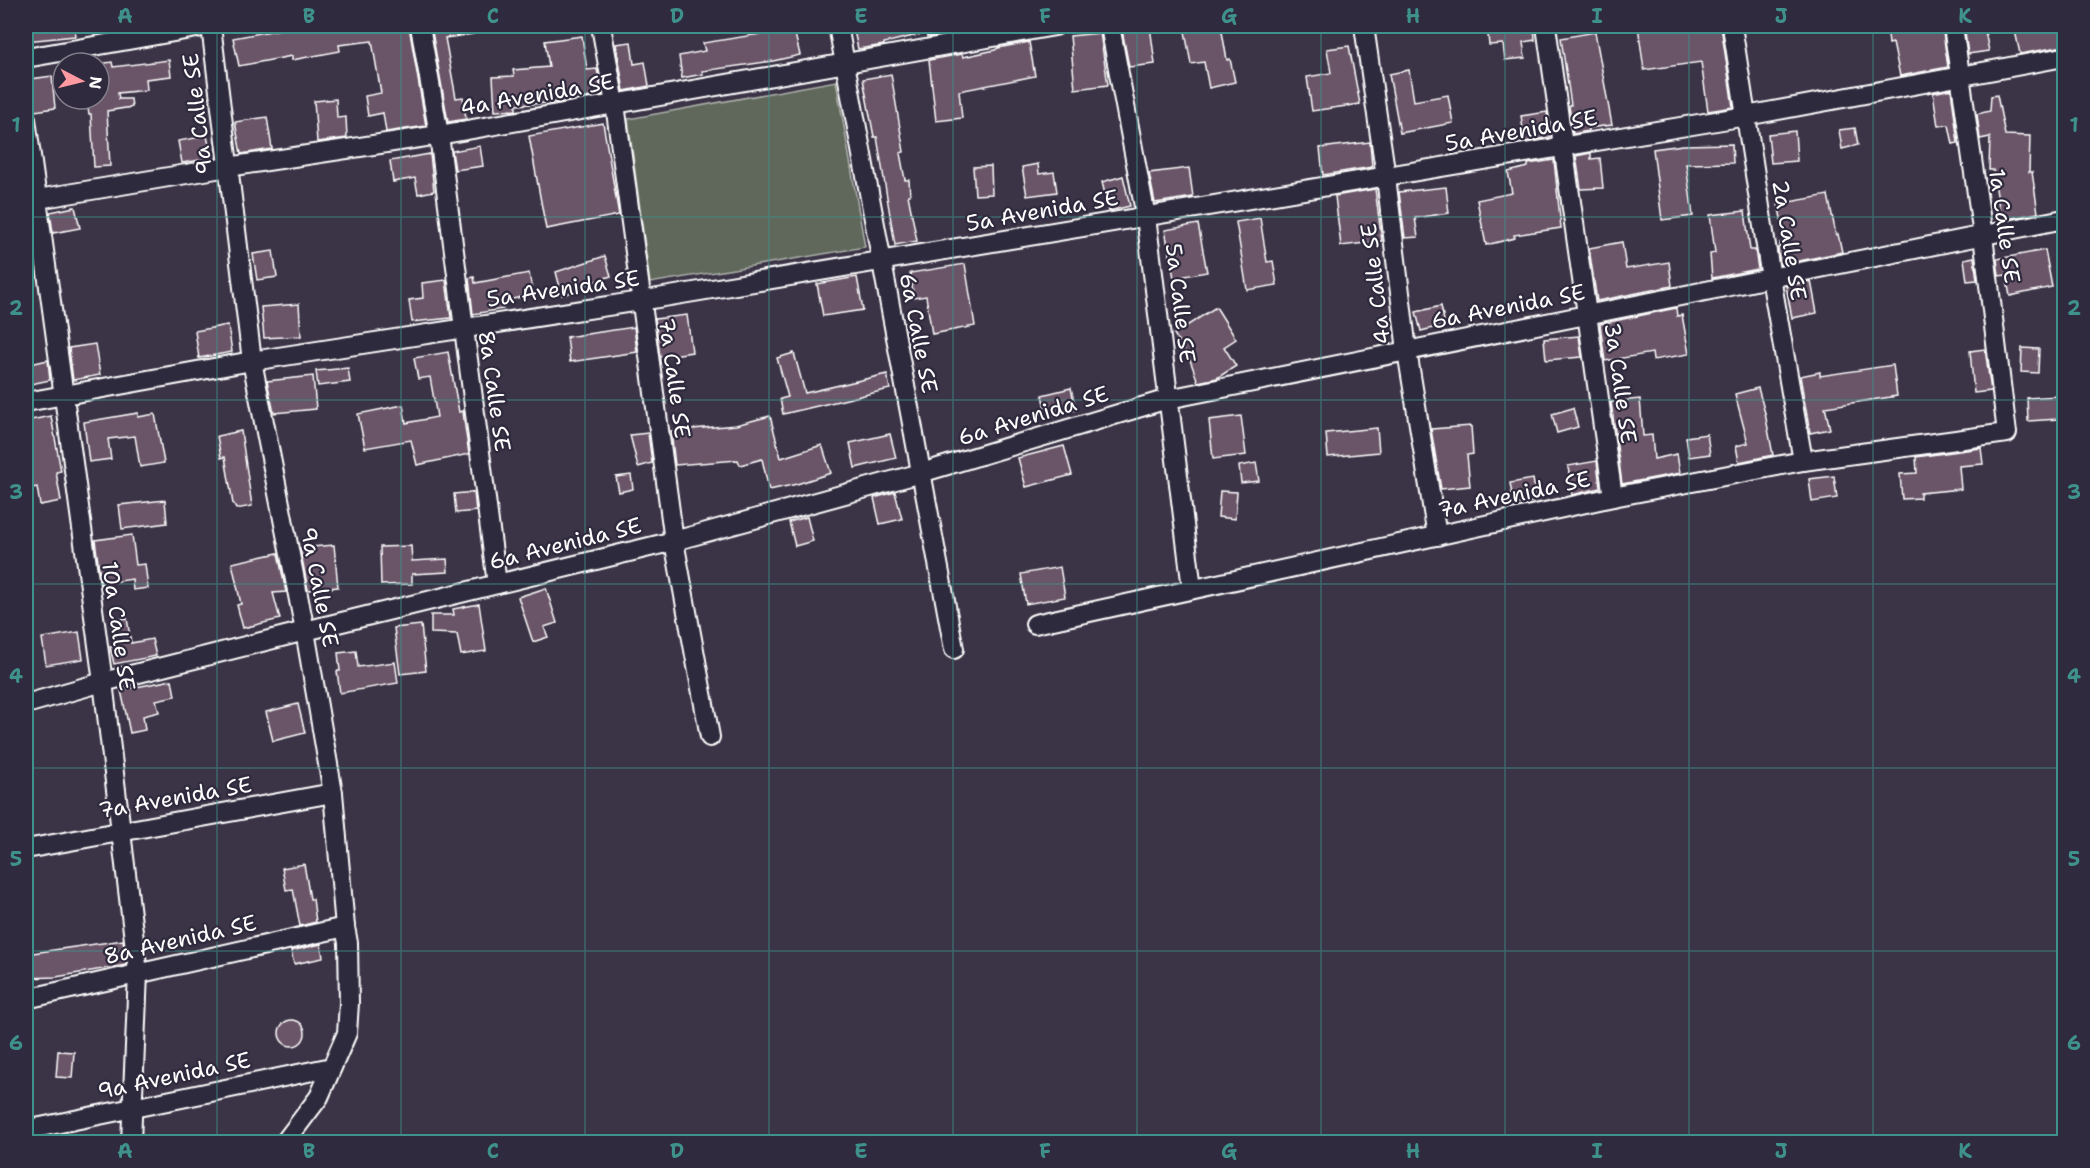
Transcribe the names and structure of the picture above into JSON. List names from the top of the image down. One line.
{"streets":{"street":["4a Avenida SE","9a Calle SE","5a Avenida SE","1a Calle SE","2a Calle SE","4a Calle SE","5a Calle SE","6a Avenida SE","6a Calle SE","7a Calle SE","3a Calle SE","8a Calle SE","7a Avenida SE","10a Calle SE","8a Avenida SE","9a Avenida SE"]},"crossings":[["4a Avenida SE","9a Calle SE"],["4a Avenida SE","6a Calle SE"],["4a Avenida SE","7a Calle SE"],["4a Avenida SE","8a Calle SE"],["4a Avenida SE","10a Calle SE"],["9a Calle SE","5a Avenida SE"],["9a Calle SE","6a Avenida SE"],["9a Calle SE","7a Avenida SE"],["9a Calle SE","8a Avenida SE"],["9a Calle SE","9a Avenida SE"],["5a Avenida SE","1a Calle SE"],["5a Avenida SE","2a Calle SE"],["5a Avenida SE","4a Calle SE"],["5a Avenida SE","5a Calle SE"],["5a Avenida SE","6a Calle SE"],["5a Avenida SE","7a Calle SE"],["5a Avenida SE","3a Calle SE"],["5a Avenida SE","8a Calle SE"],["5a Avenida SE","10a Calle SE"],["1a Calle SE","6a Avenida SE"],["1a Calle SE","7a Avenida SE"],["2a Calle SE","6a Avenida SE"],["2a Calle SE","7a Avenida SE"],["4a Calle SE","6a Avenida SE"],["4a Calle SE","7a Avenida SE"],["5a Calle SE","6a Avenida SE"],["5a Calle SE","7a Avenida SE"],["6a Avenida SE","6a Calle SE"],["6a Avenida SE","7a Calle SE"],["6a Avenida SE","3a Calle SE"],["6a Avenida SE","8a Calle SE"],["6a Avenida SE","10a Calle SE"],["3a Calle SE","7a Avenida SE"],["7a Avenida SE","10a Calle SE"],["10a Calle SE","8a Avenida SE"],["10a Calle SE","9a Avenida SE"]],"north":"right","grid":{"columns":["A","B","C","D","E","F","G","H","I","J","K"],"rows":["1","2","3","4","5","6"]}}
